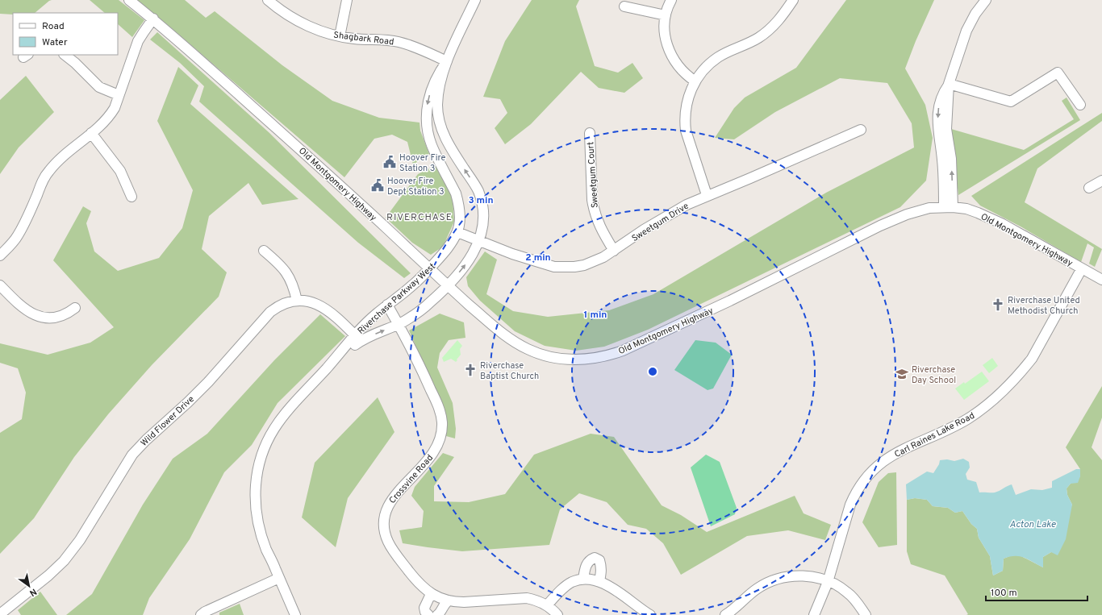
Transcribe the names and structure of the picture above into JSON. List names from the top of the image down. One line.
{"streets":{"street":["Shagbark Road","Sweetgum Court","Old Montgomery Highway","Sweetgum Drive","Riverchase Parkway West","Wild Flower Drive","Carl Raines Lake Road","Crossvine Road"]},"crossings":[["Shagbark Road","Riverchase Parkway West"],["Sweetgum Court","Sweetgum Drive"],["Old Montgomery Highway","Riverchase Parkway West"],["Old Montgomery Highway","Carl Raines Lake Road"],["Sweetgum Drive","Riverchase Parkway West"],["Riverchase Parkway West","Wild Flower Drive"],["Riverchase Parkway West","Crossvine Road"]],"districts":["RIVERCHASE"],"water":["Acton Lake"],"places":{"public building":["Hoover Fire Station 3","Hoover Fire Dept Station 3"],"church":["Riverchase United Methodist Church","Riverchase Baptist Church"],"school or university":["Riverchase Day School"]},"legend":["Road","Water"],"scale_bar":"100 m","north":"bottom right","rings":["3 min","2 min","1 min"]}
